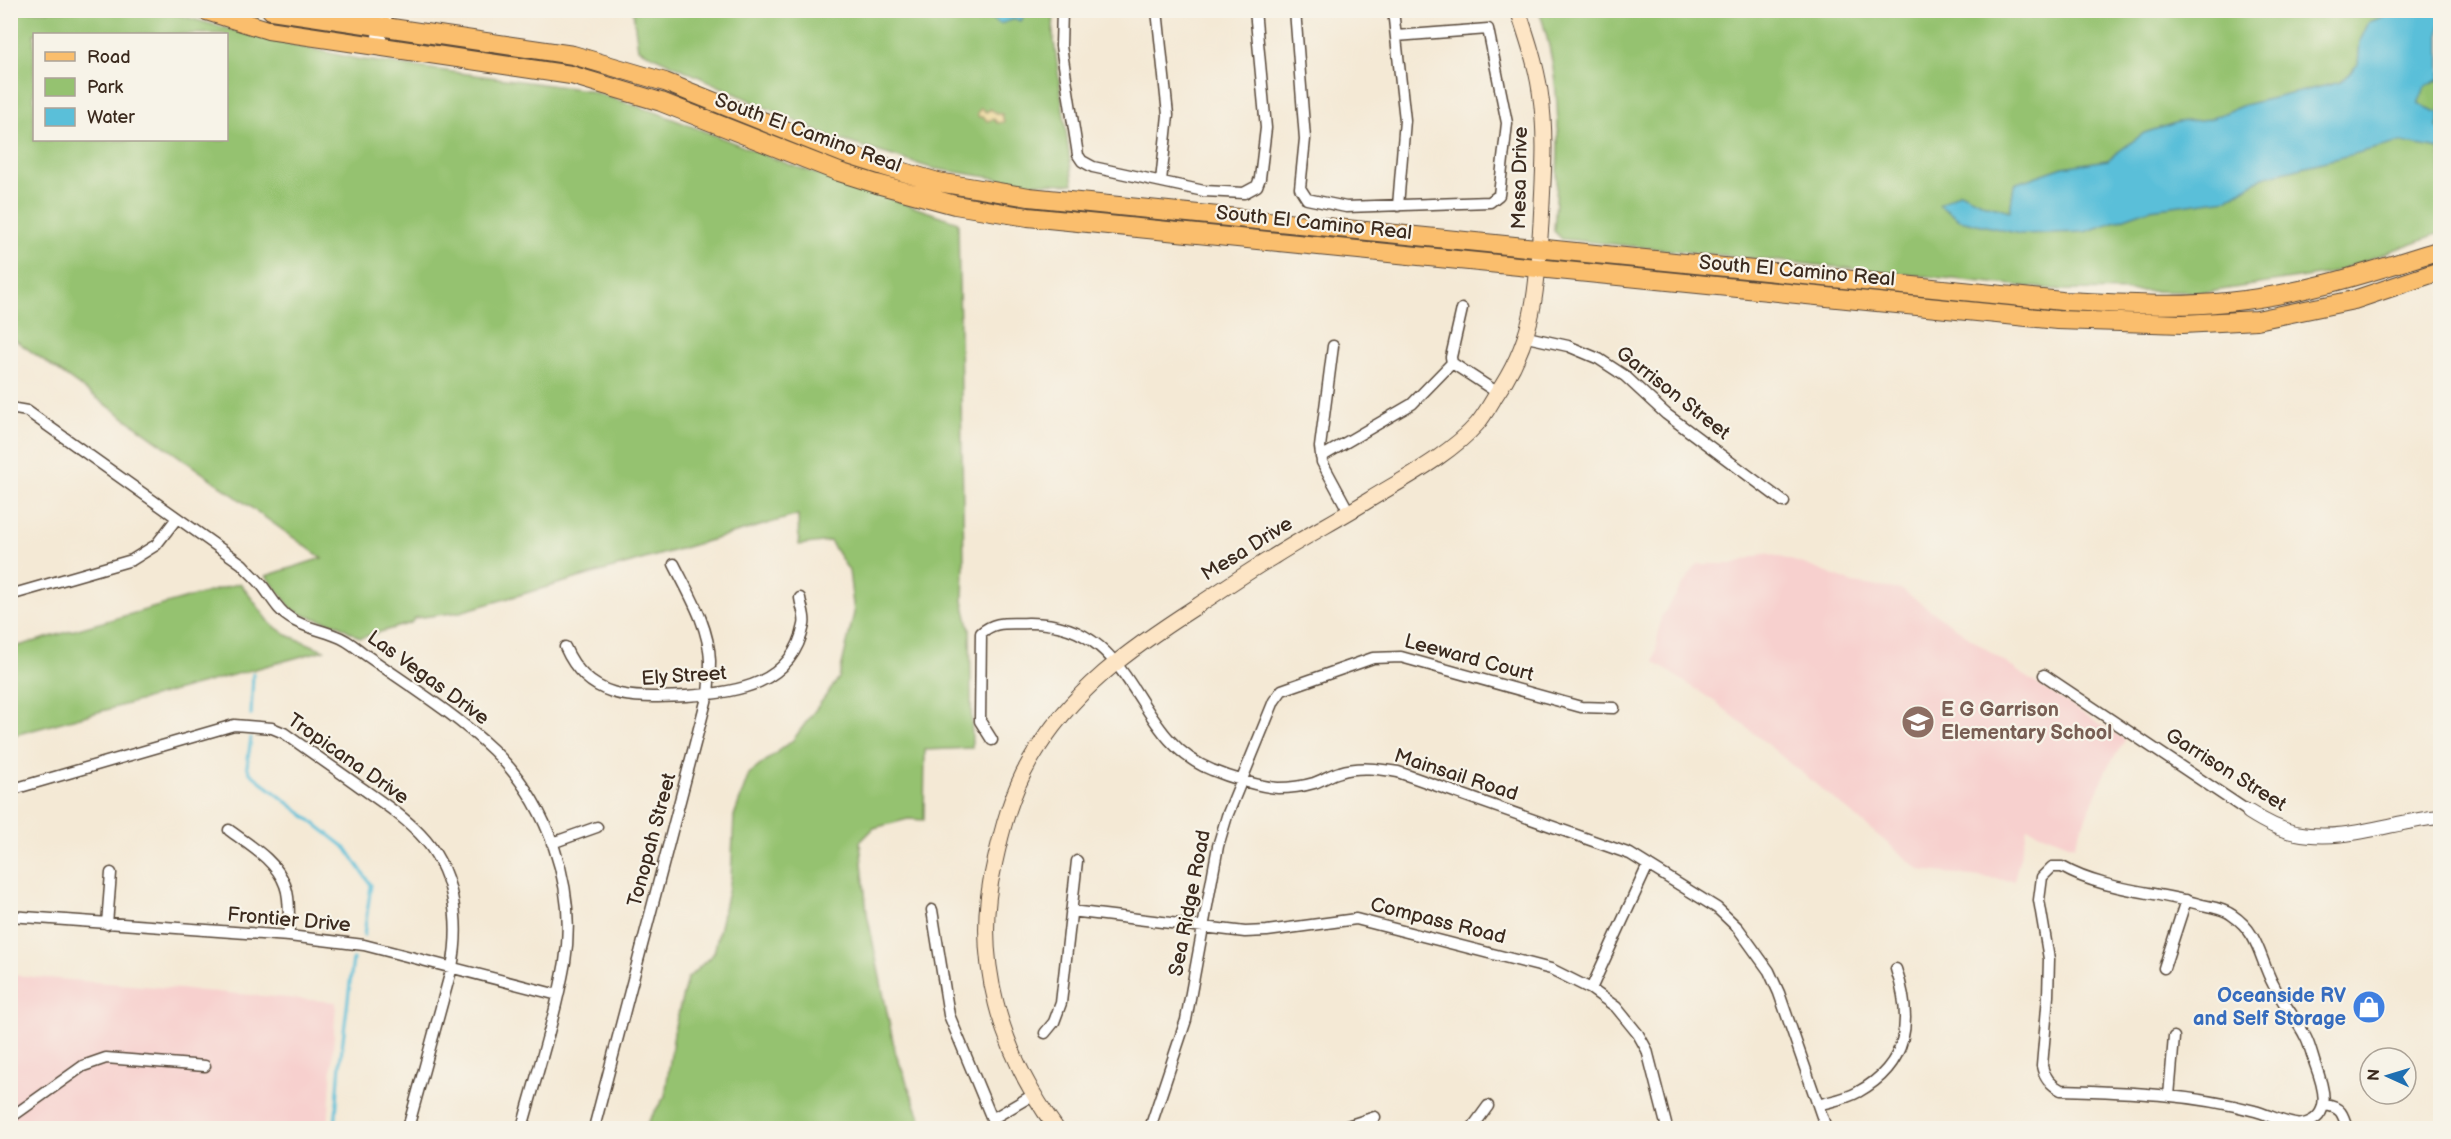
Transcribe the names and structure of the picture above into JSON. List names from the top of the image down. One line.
{"streets":{"main road":["South El Camino Real","Mesa Drive"],"street":["Garrison Street","Leeward Court","Ely Street","Las Vegas Drive","Tropicana Drive","Mainsail Road","Tonopah Street","Sea Ridge Road","Frontier Drive","Compass Road"]},"crossings":[["South El Camino Real","Mesa Drive"],["Mesa Drive","Garrison Street"],["Mesa Drive","Mainsail Road"],["Leeward Court","Sea Ridge Road"],["Ely Street","Tonopah Street"],["Las Vegas Drive","Frontier Drive"],["Tropicana Drive","Frontier Drive"],["Mainsail Road","Sea Ridge Road"],["Sea Ridge Road","Compass Road"]],"places":{"school or university":["E G Garrison Elementary School"],"shop":["Oceanside RV and Self Storage"]},"legend":["Road","Park","Water"],"north":"left"}
